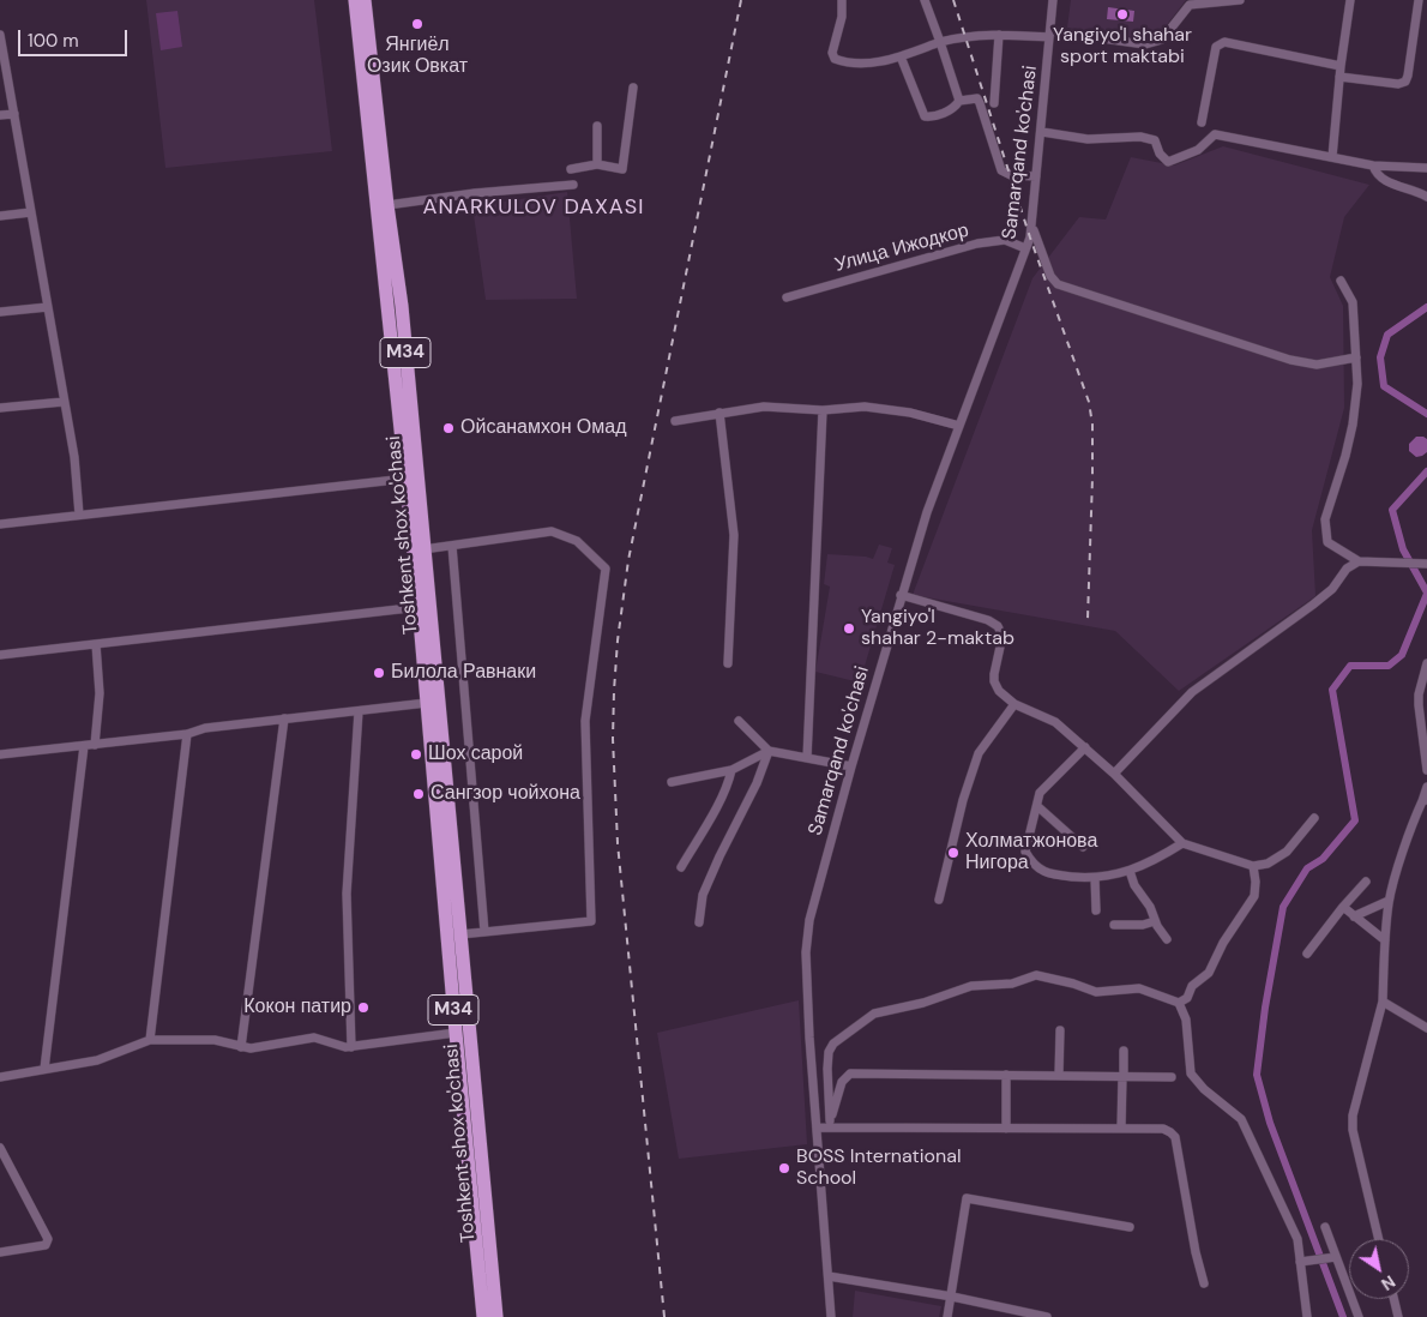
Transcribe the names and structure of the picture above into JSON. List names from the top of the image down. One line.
{"streets":{"main road":["M34","Toshkent shox ko'chasi"],"street":["Samarqand ko'chasi","Улица Ижодкор"]},"crossings":[["Samarqand ko'chasi","Улица Ижодкор"]],"districts":["ANARKULOV DAXASI"],"places":["Yangiyo'l shahar sport maktabi","Янгиёл Озик Овкат","Ойсанамхон Омад","Yangiyo'l shahar 2-maktab","Билола Равнаки","Шох сарой","Сангзор чойхона","Холматжонова Нигора","Кокон патир","BOSS International School"],"scale_bar":"100 m","north":"bottom right"}
